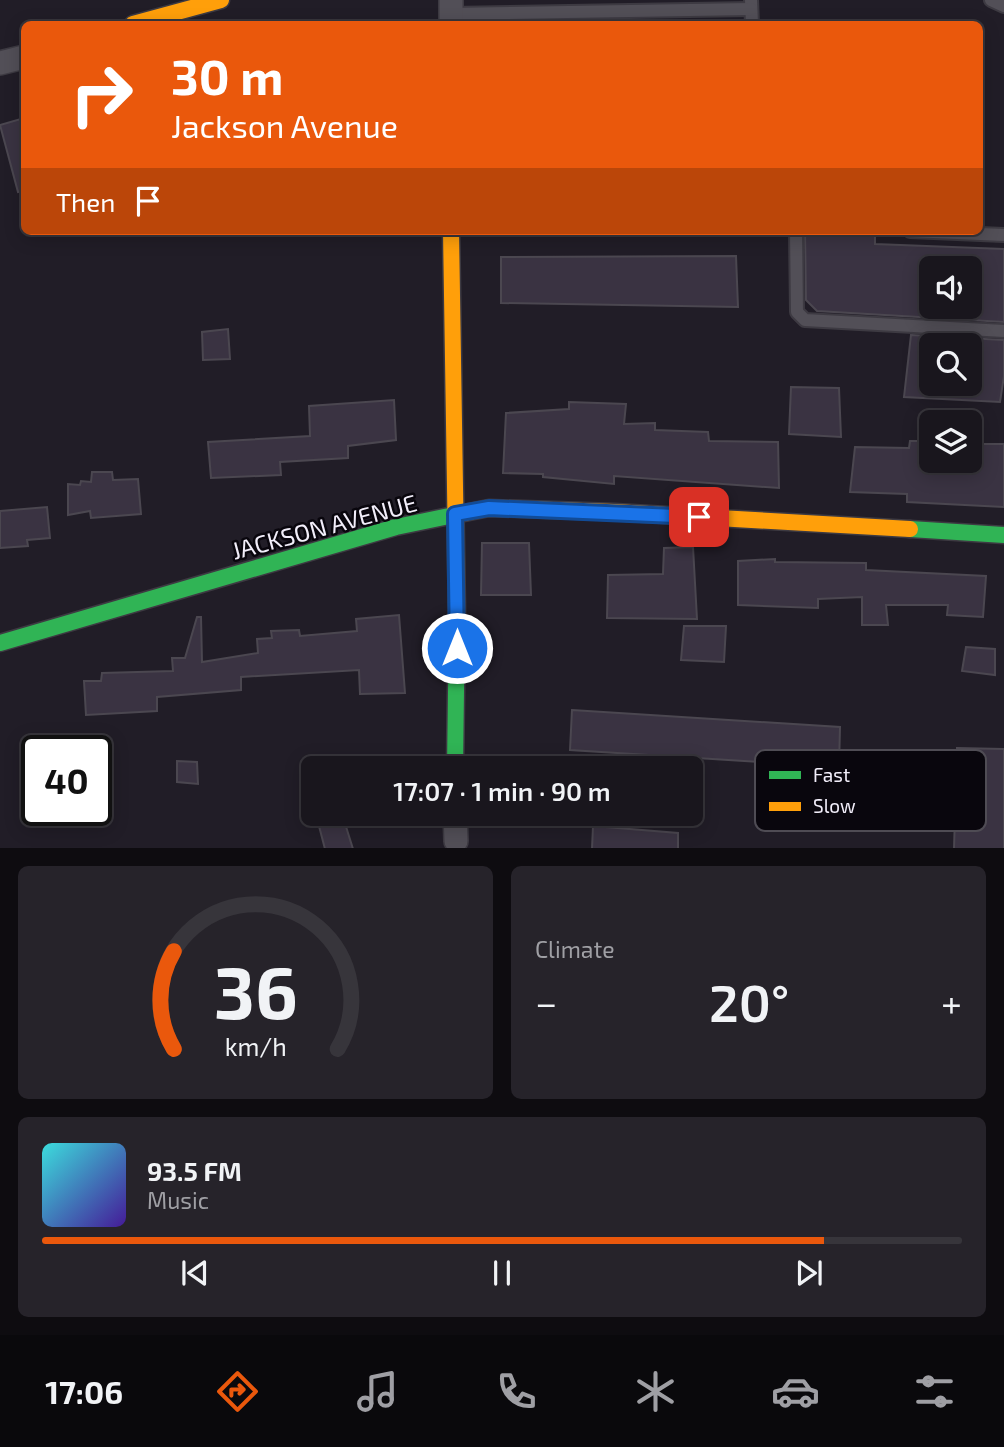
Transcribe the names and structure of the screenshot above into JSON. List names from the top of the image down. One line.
{"streets":{"street":["JACKSON AVENUE"]},"legend":["Fast","Slow"],"page":{"turn":["30 m","Jackson Avenue"],"then":"Then","limit":"40","trip":"17:07 · 1 min · 90 m","tile":"Climate","heat":["−","20°","+"],"song":["93.5 FM","Music"],"tabs":"17:06","gauge":["36","km/h"]}}
